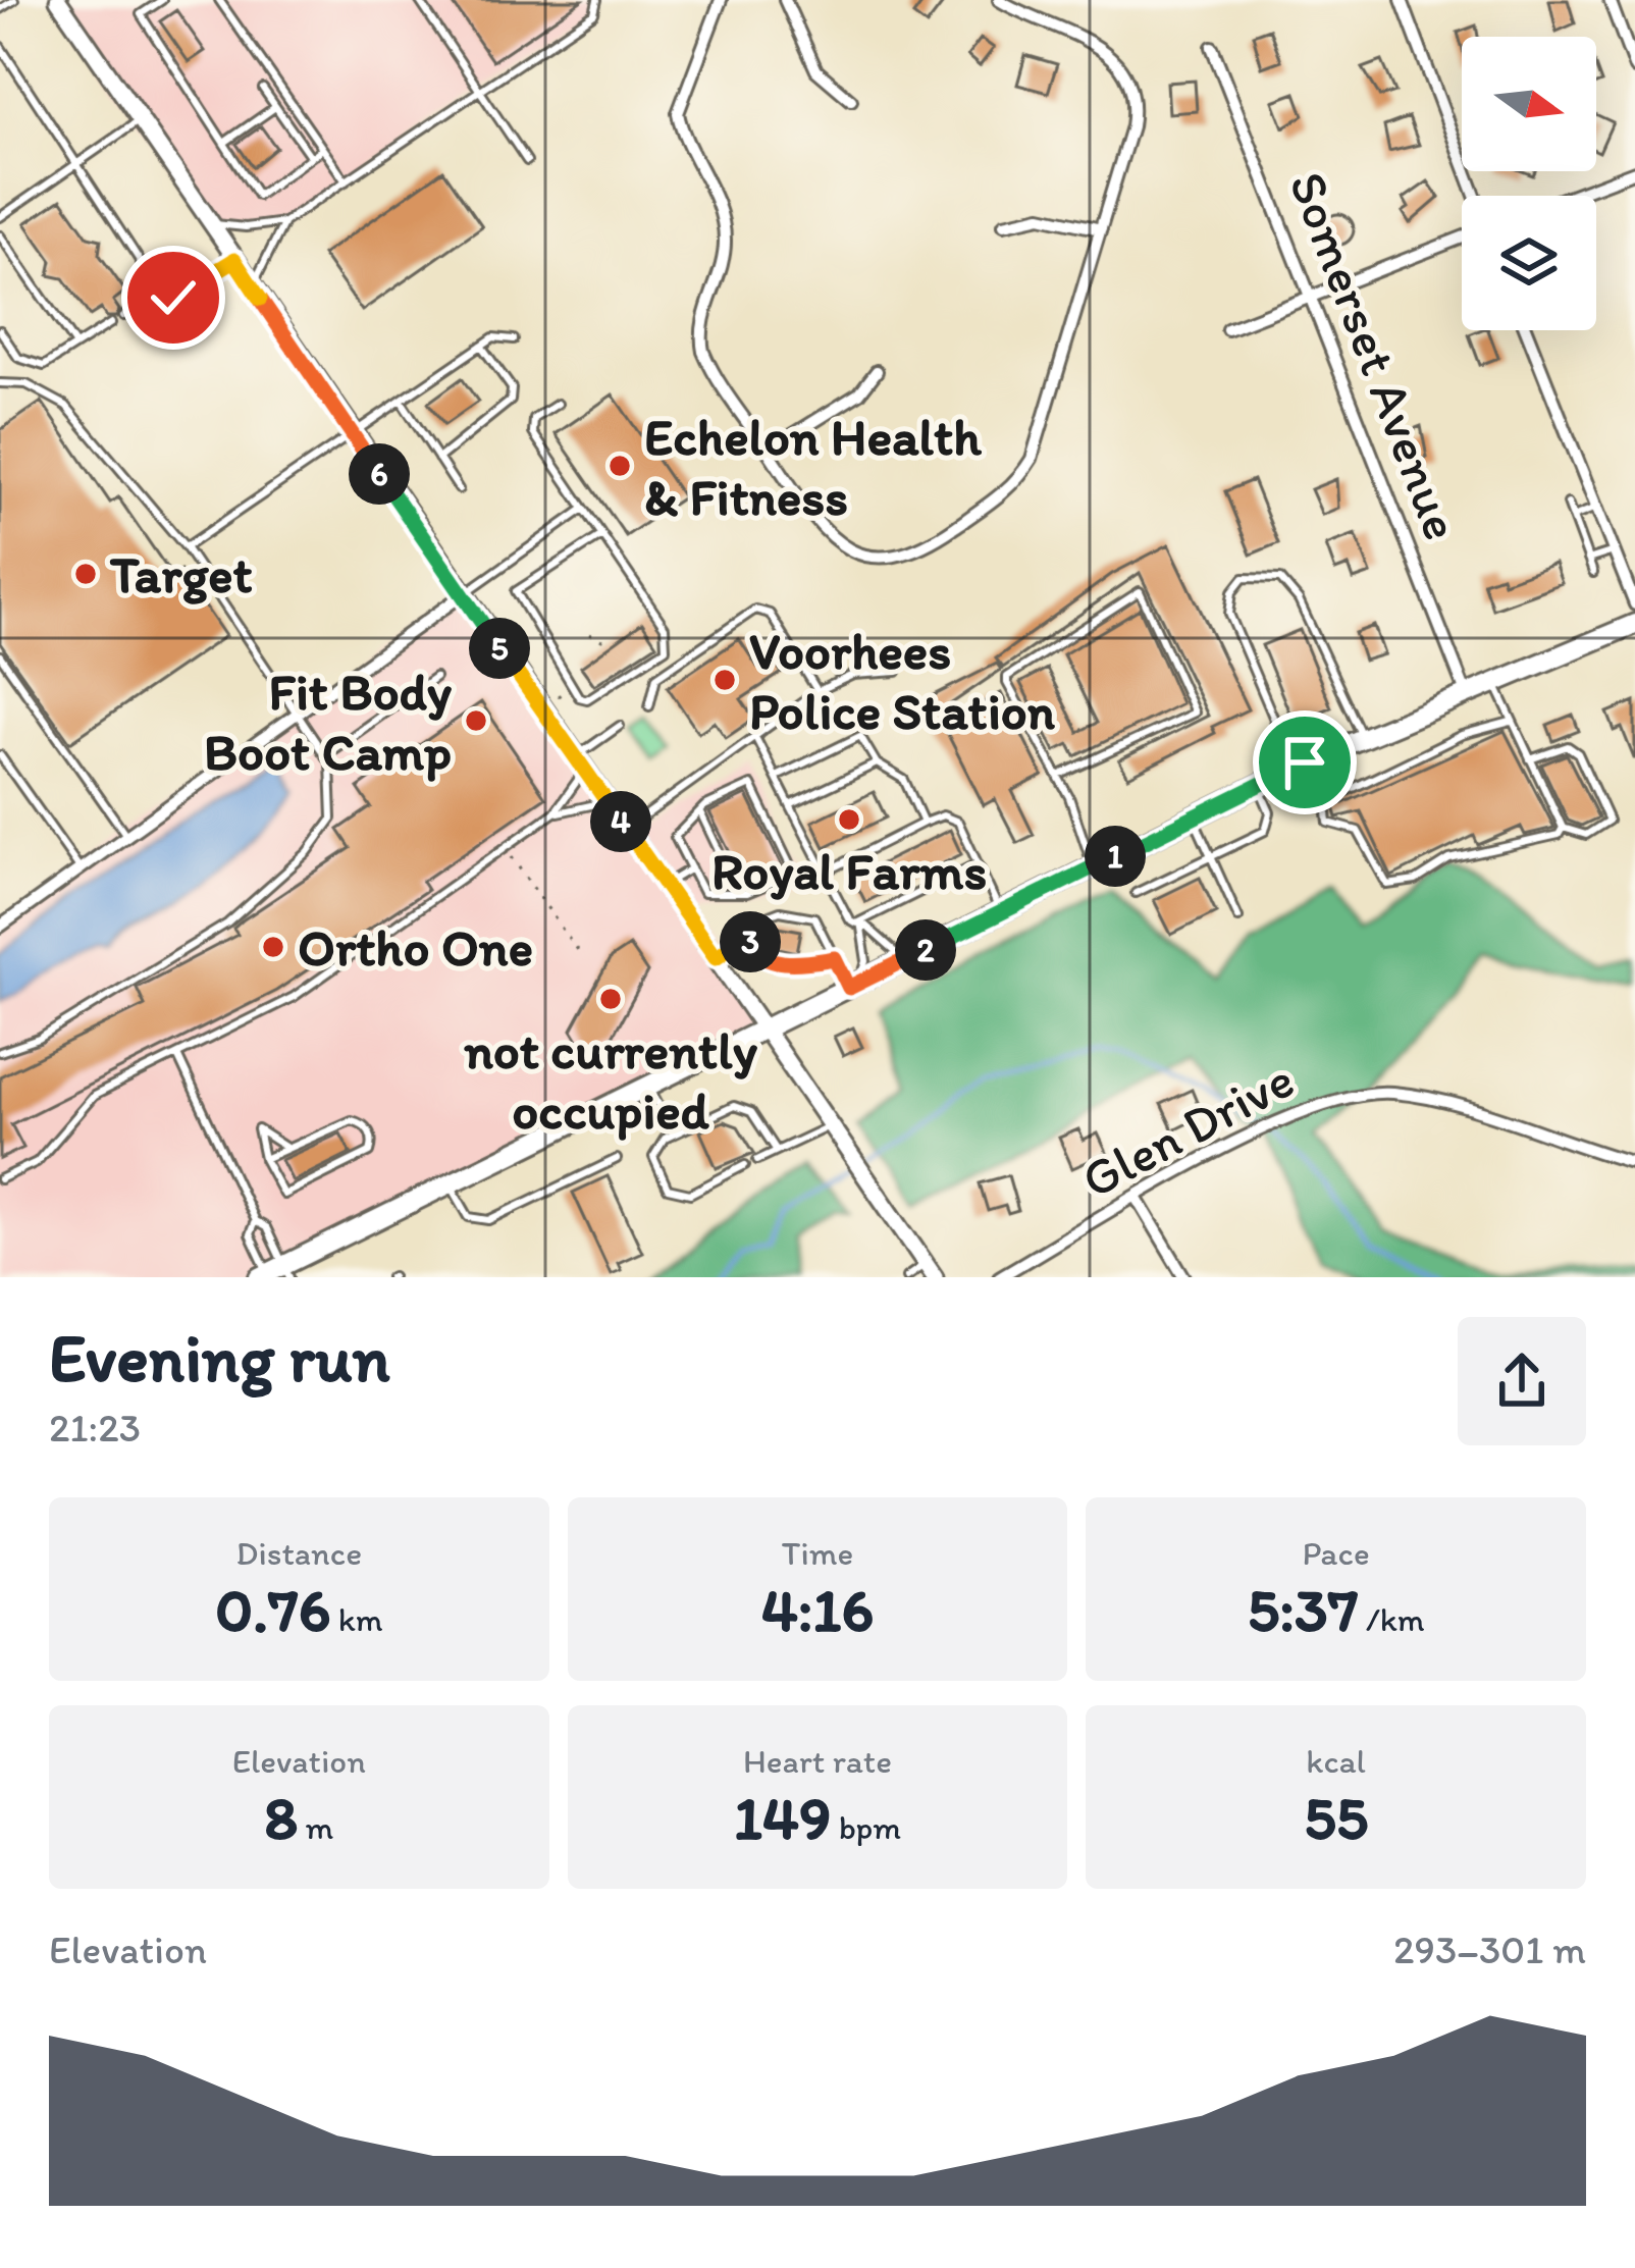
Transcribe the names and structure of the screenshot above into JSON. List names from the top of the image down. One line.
{"streets":{"street":["Somerset Avenue","Glen Drive"]},"places":["Echelon Health & Fitness","Target","Voorhees Police Station","Fit Body Boot Camp","Royal Farms","Ortho One","not currently occupied"],"north":"right","page":{"pins":["6","5","4","1","3","2"],"heading":["Evening run","21:23"],"stats":[["Distance","0.76 km"],["Time","4:16"],["Pace","5:37 /km"],["Elevation","8 m"],["Heart rate","149 bpm"],["kcal","55"]],"chart":["Elevation","293–301 m"]}}
